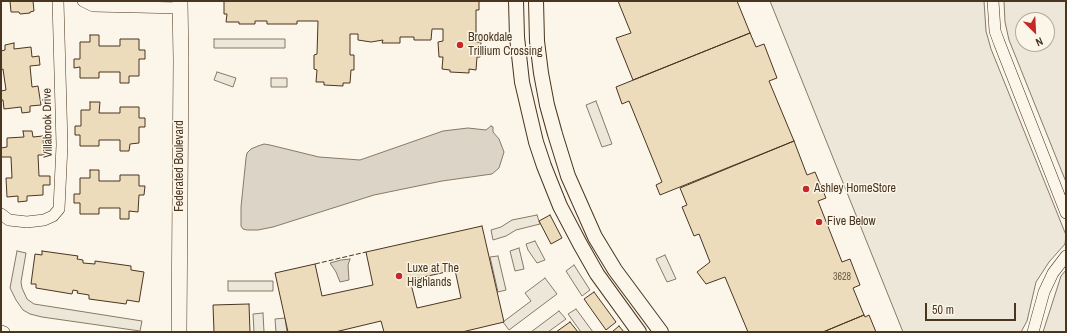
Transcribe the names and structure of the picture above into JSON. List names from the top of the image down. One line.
{"streets":{"main road":["Federated Boulevard"],"street":["Villabrook Drive"]},"places":["Brookdale Trillium Crossing","Ashley HomeStore","Five Below","Luxe at The Highlands"],"house_numbers":["3628"],"scale_bar":"50 m","north":"bottom right"}
